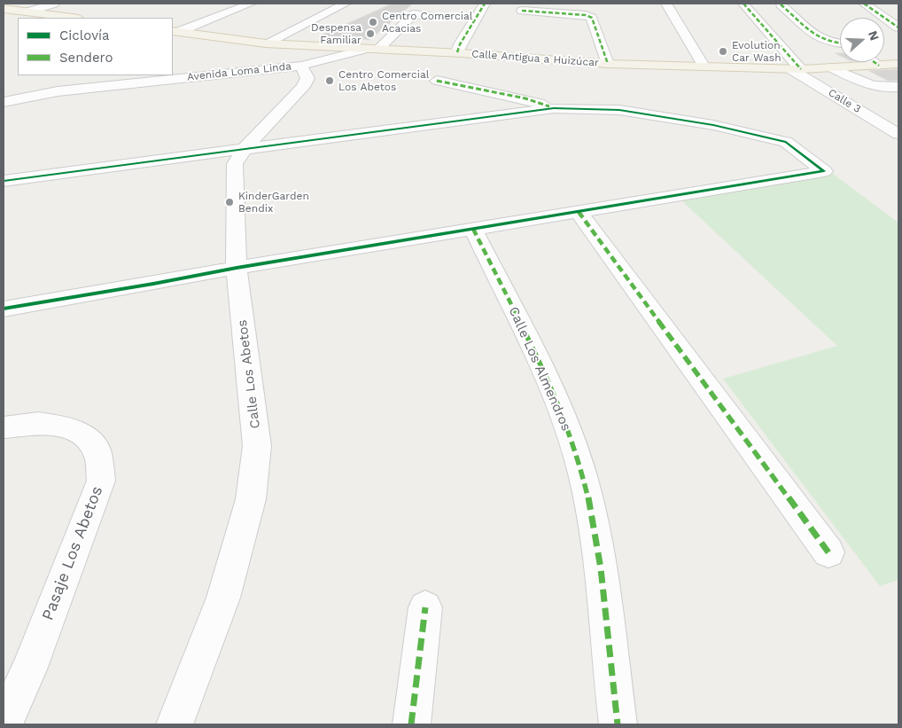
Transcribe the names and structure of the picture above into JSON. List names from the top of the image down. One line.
{"streets":{"main road":["Calle Antigua a Huizúcar"],"street":["Avenida Loma Linda","Calle 3","Calle Los Almendros","Calle Los Abetos","Pasaje Los Abetos"]},"crossings":[["Calle Antigua a Huizúcar","Avenida Loma Linda"],["Calle Antigua a Huizúcar","Calle 3"],["Avenida Loma Linda","Calle Los Abetos"]],"places":["Centro Comercial Acacias","Despensa Familiar","Evolution Car Wash","Centro Comercial Los Abetos","KinderGarden Bendix"],"legend":["Ciclovía","Sendero"],"north":"right"}
